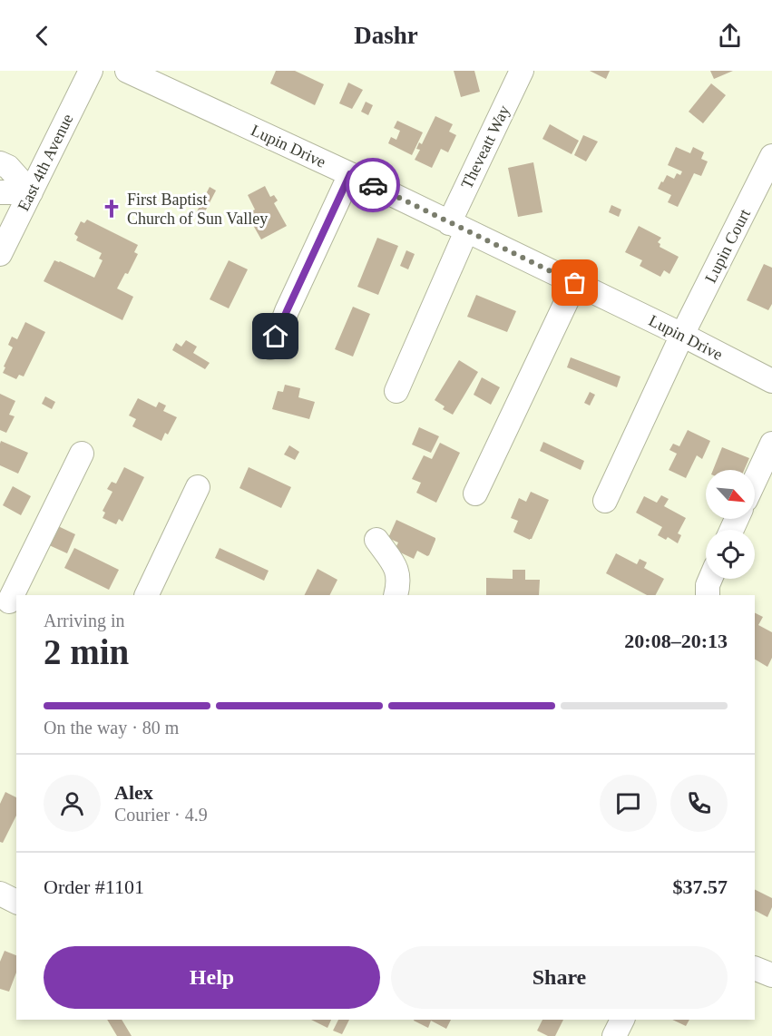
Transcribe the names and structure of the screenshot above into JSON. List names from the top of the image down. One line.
{"streets":{"street":["Lupin Drive","Theveatt Way","East 4th Avenue","Lupin Court"]},"crossings":[["Lupin Drive","Theveatt Way"],["Lupin Drive","Lupin Court"]],"places":{"church":["First Baptist Church of Sun Valley"]},"north":"bottom right","page":{"header":"Dashr","heading":["2 min","Arriving in","20:08–20:13"],"panel":["Alex","Courier · 4.9","Order #1101","$37.57"],"bar":"On the way · 80 m","buttons":["Help","Share"]}}
